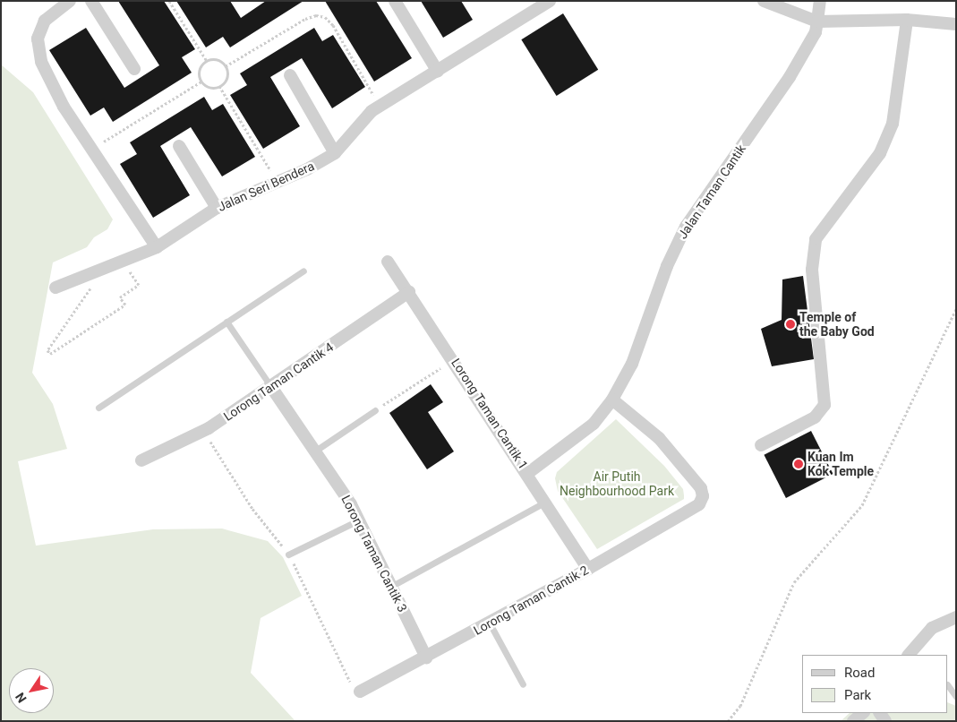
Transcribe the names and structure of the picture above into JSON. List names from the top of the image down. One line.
{"streets":{"street":["Jalan Seri Bendera","Jalan Taman Cantik","Lorong Taman Cantik 4","Lorong Taman Cantik 1","Lorong Taman Cantik 3","Lorong Taman Cantik 2"]},"crossings":[["Jalan Taman Cantik","Lorong Taman Cantik 1"],["Jalan Taman Cantik","Lorong Taman Cantik 2"],["Lorong Taman Cantik 4","Lorong Taman Cantik 1"],["Lorong Taman Cantik 4","Lorong Taman Cantik 3"],["Lorong Taman Cantik 1","Lorong Taman Cantik 2"],["Lorong Taman Cantik 3","Lorong Taman Cantik 2"]],"parks":["Air Putih Neighbourhood Park"],"places":["Temple of the Baby God","Kuan Im Kok Temple"],"legend":["Road","Park"],"north":"bottom left"}
